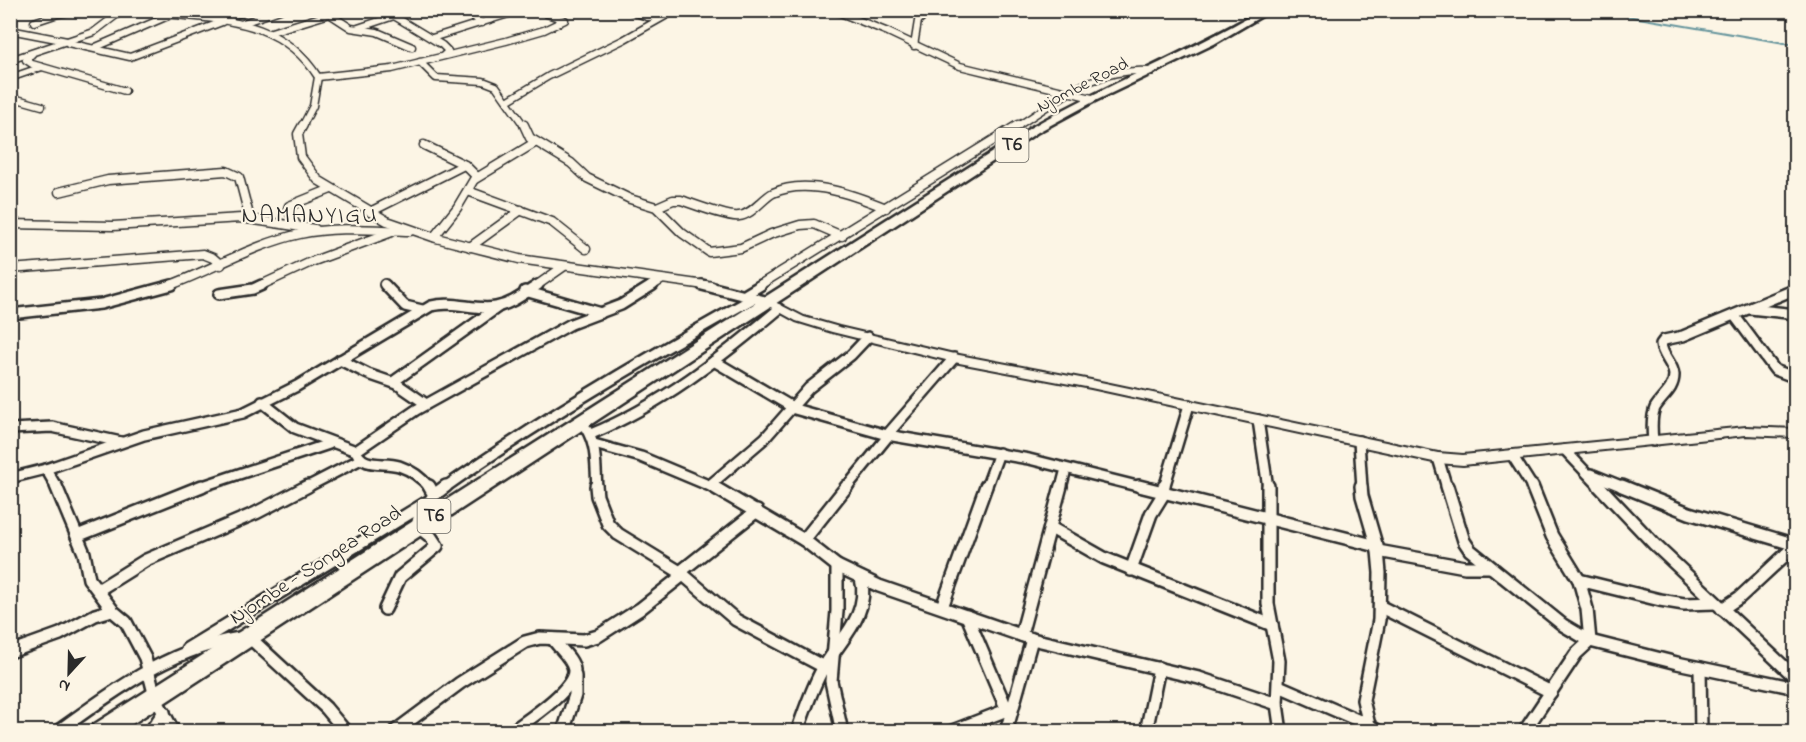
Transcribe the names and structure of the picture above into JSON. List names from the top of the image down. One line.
{"streets":{"highway":["Njombe Road","T6","Njombe - Songea Road"]},"crossings":[["Njombe Road","Njombe - Songea Road"]],"districts":["NAMANYIGU"],"north":"bottom"}
